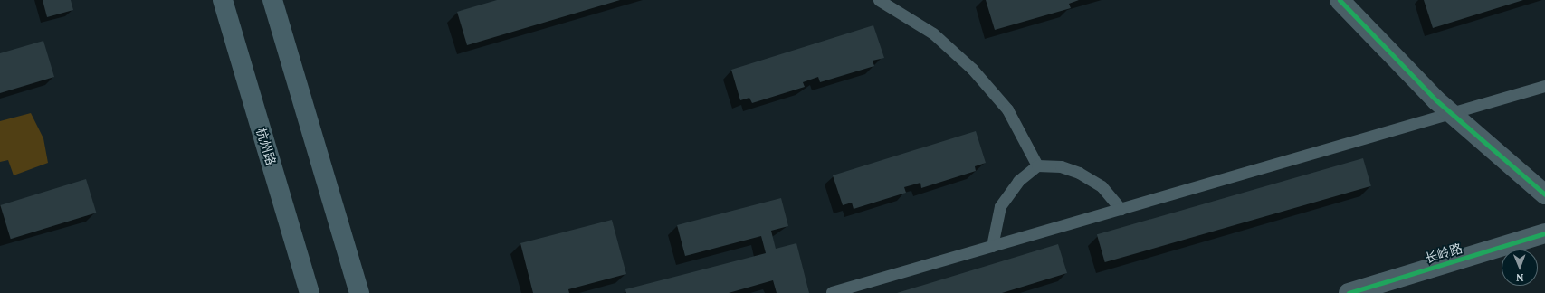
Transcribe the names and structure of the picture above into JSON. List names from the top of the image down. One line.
{"streets":{"main road":["杭州路"],"street":["长岭路"]},"north":"bottom"}
